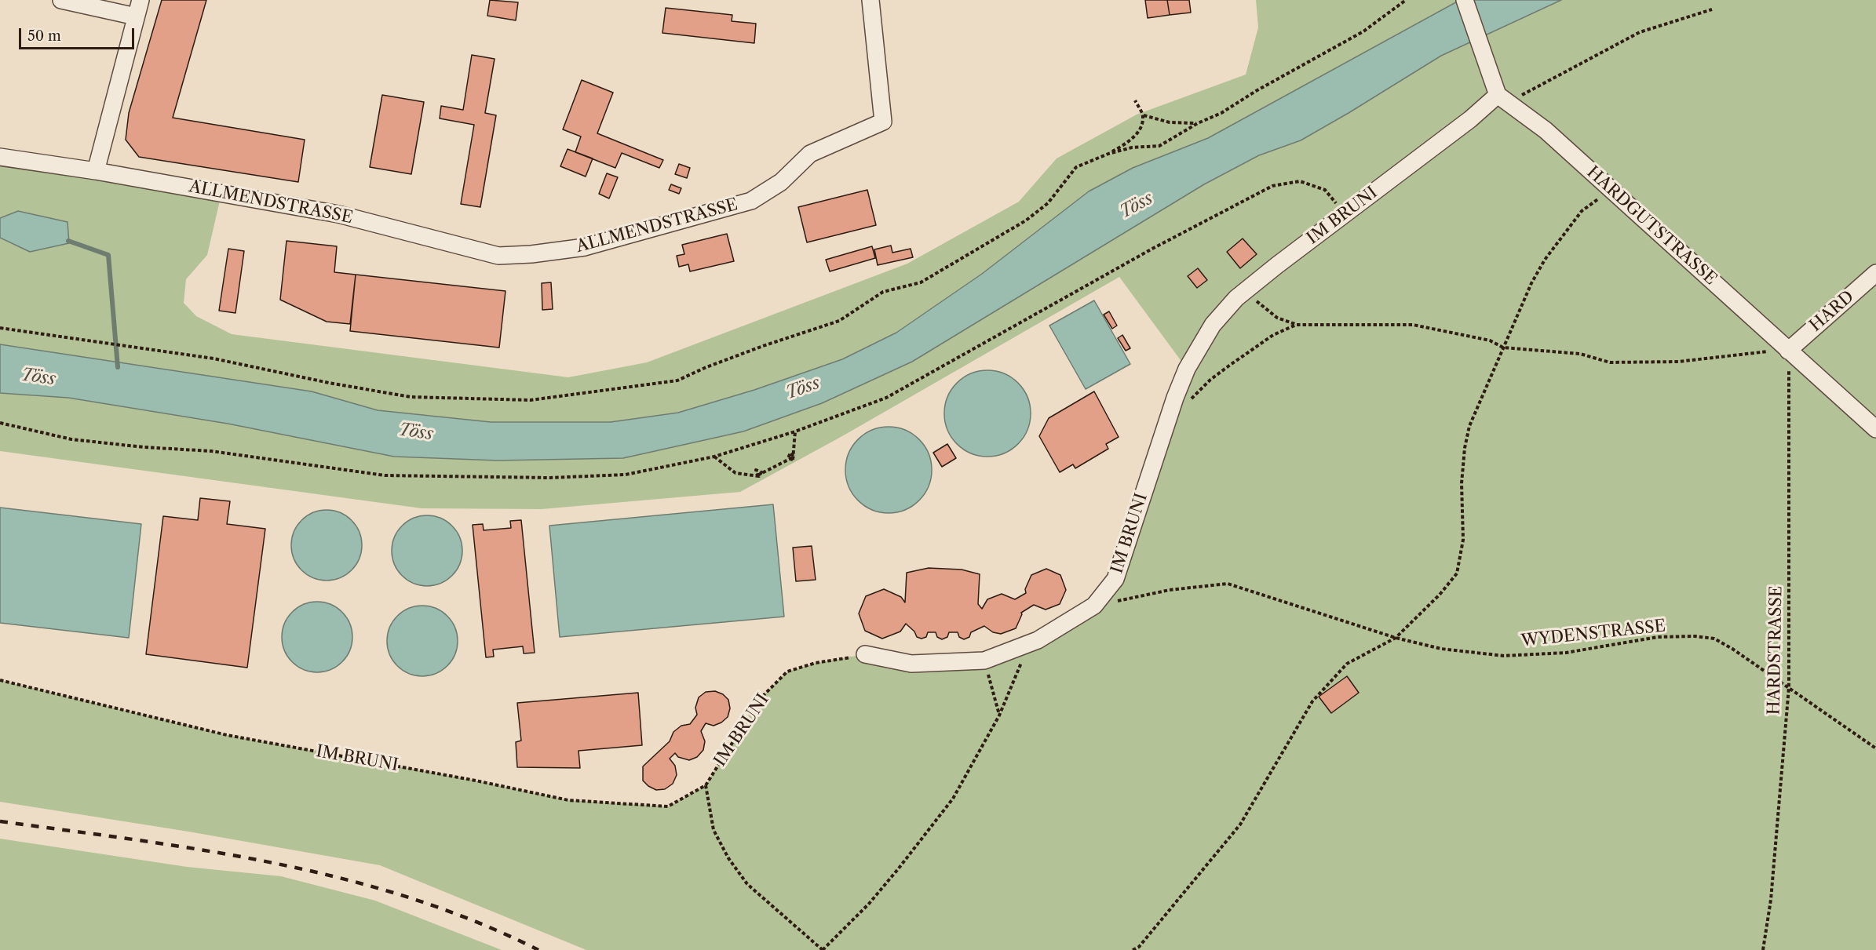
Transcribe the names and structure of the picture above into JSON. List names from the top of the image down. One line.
{"streets":{"street":["ALLMENDSTRASSE","IM BRUNI","HARDGUTSTRASSE","HARD"],"path":["WYDENSTRASSE","HARDSTRASSE"]},"crossings":[["IM BRUNI","HARDGUTSTRASSE"],["IM BRUNI","WYDENSTRASSE"],["HARDGUTSTRASSE","HARD"],["HARDGUTSTRASSE","HARDSTRASSE"],["HARD","HARDSTRASSE"],["WYDENSTRASSE","HARDSTRASSE"]],"water":["Töss"],"scale_bar":"50 m"}
